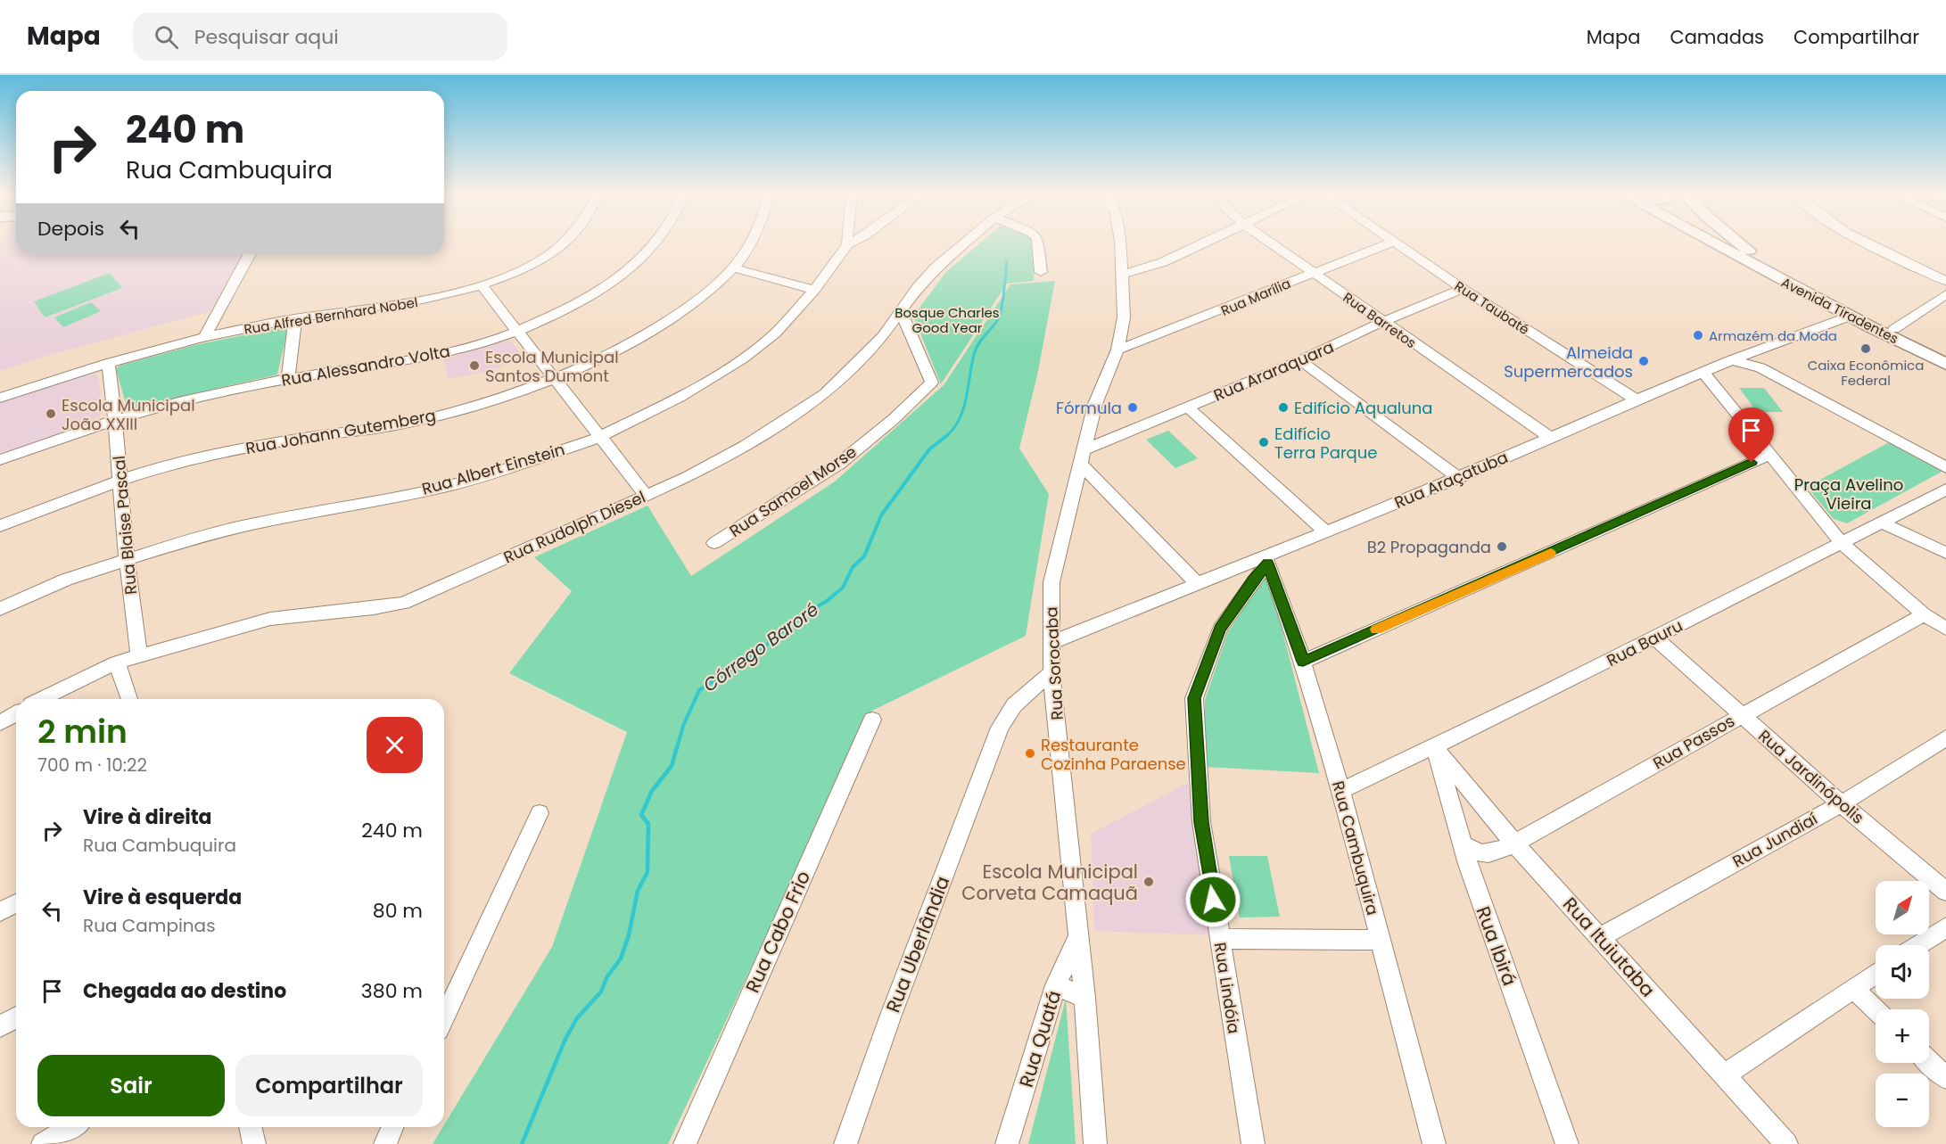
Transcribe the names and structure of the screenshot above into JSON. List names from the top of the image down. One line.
{"streets":{"main road":["Avenida Tiradentes"],"street":["Rua Marília","Rua Taubaté","Rua Alfred Bernhard Nobel","Rua Barretos","Rua Alessandro Volta","Rua Araraquara","Rua Johann Gutemberg","Rua Albert Einstein","Rua Araçatuba","Rua Samoel Morse","Rua Blaise Pascal","Rua Rudolph Diesel","Rua Bauru","Rua Sorocaba","Rua Passos","Rua Jardinópolis","Rua Jundiaí","Rua Cambuquira","Rua Cabo Frio","Rua Uberlândia","Rua Ibirá","Rua Ituiutaba","Rua Lindóia","Rua Quatá"]},"crossings":[["Rua Marília","Rua Barretos"],["Rua Marília","Rua Sorocaba"],["Rua Taubaté","Rua Araraquara"],["Rua Taubaté","Rua Araçatuba"],["Avenida Tiradentes","Rua Araçatuba"],["Rua Alfred Bernhard Nobel","Rua Blaise Pascal"],["Rua Barretos","Rua Araraquara"],["Rua Barretos","Rua Araçatuba"],["Rua Alessandro Volta","Rua Blaise Pascal"],["Rua Araraquara","Rua Sorocaba"],["Rua Johann Gutemberg","Rua Blaise Pascal"],["Rua Albert Einstein","Rua Blaise Pascal"],["Rua Araçatuba","Rua Sorocaba"],["Rua Araçatuba","Rua Cambuquira"],["Rua Araçatuba","Rua Lindóia"],["Rua Samoel Morse","Rua Rudolph Diesel"],["Rua Blaise Pascal","Rua Rudolph Diesel"],["Rua Bauru","Rua Jardinópolis"],["Rua Bauru","Rua Cambuquira"],["Rua Bauru","Rua Ibirá"],["Rua Bauru","Rua Ituiutaba"],["Rua Sorocaba","Rua Uberlândia"],["Rua Sorocaba","Rua Quatá"],["Rua Passos","Rua Jardinópolis"],["Rua Passos","Rua Ibirá"],["Rua Passos","Rua Ituiutaba"],["Rua Jardinópolis","Rua Jundiaí"],["Rua Jundiaí","Rua Ituiutaba"],["Rua Cambuquira","Rua Lindóia"],["Rua Ibirá","Rua Ituiutaba"]],"water":["Córrego Baroré"],"parks":["Bosque Charles Good Year","Praça Avelino Vieira"],"places":["Armazém da Moda","Caixa Econômica Federal","Almeida Supermercados","Escola Municipal Santos Dumont","Fórmula","Edifício Aqualuna","Escola Municipal João XXIII","Edifício Terra Parque","B2 Propaganda","Restaurante Cozinha Paraense","Escola Municipal Corveta Camaquã"],"north":"top right","page":{"header":"Mapa","search":"Pesquisar aqui","nav":["Mapa","Camadas","Compartilhar"],"turn":["240 m","Rua Cambuquira"],"then":"Depois","heading":["2 min","700 m · 10:22"],"list":[{"name":"Vire à direita","note":"Rua Cambuquira","value":"240 m"},{"name":"Vire à esquerda","note":"Rua Campinas","value":"80 m"},{"name":"Chegada ao destino","value":"380 m"}],"map_buttons":["+","−"],"buttons":["Sair","Compartilhar"]}}
